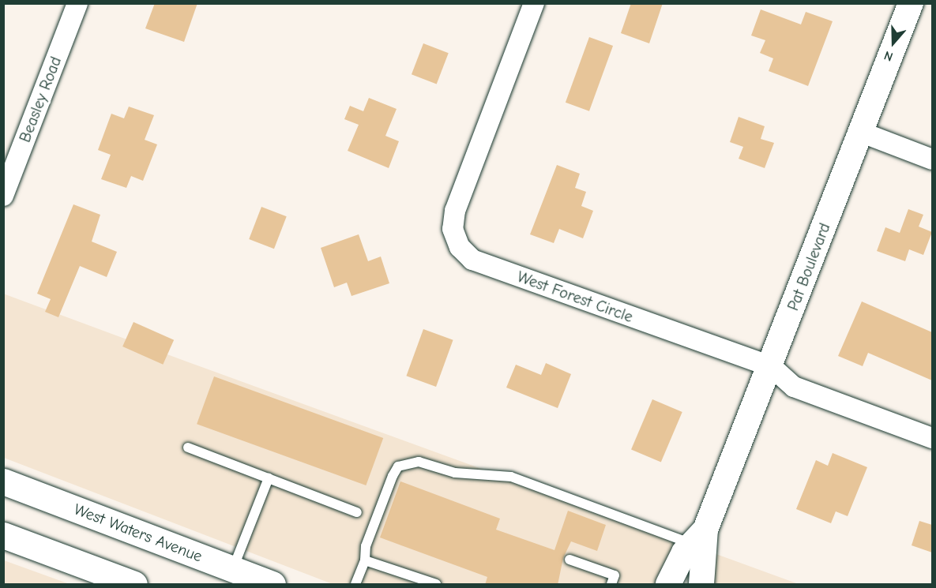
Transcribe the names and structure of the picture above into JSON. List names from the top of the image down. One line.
{"streets":{"main road":["West Waters Avenue"],"street":["Beasley Road","Pat Boulevard","West Forest Circle"]},"crossings":[["Pat Boulevard","West Forest Circle"]],"north":"bottom"}
